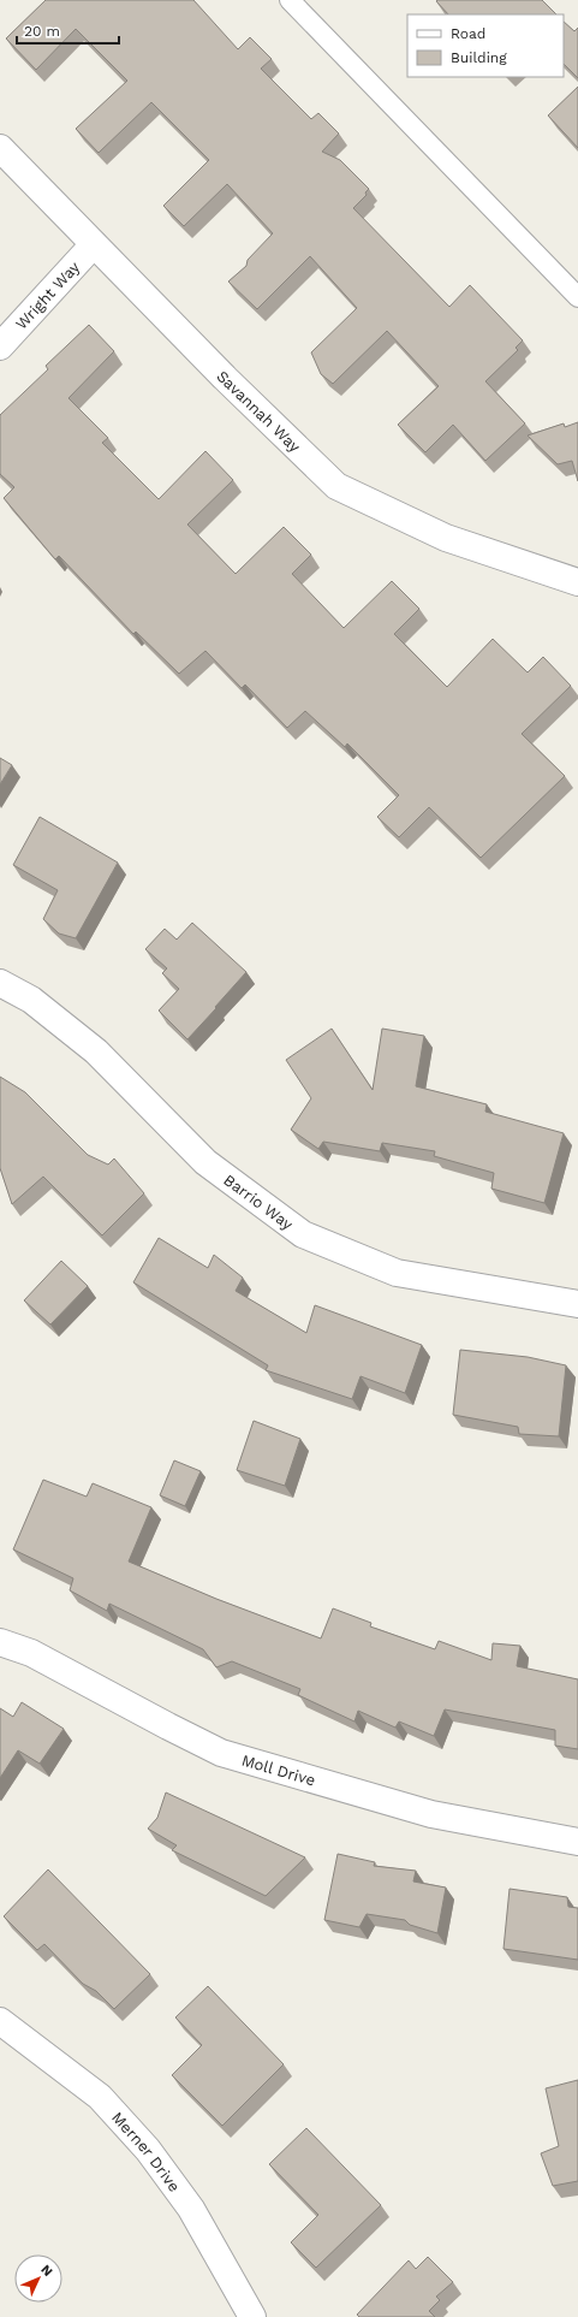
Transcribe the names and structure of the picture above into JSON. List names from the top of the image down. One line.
{"streets":{"street":["Wright Way","Savannah Way","Barrio Way","Moll Drive","Merner Drive"]},"crossings":[["Wright Way","Savannah Way"]],"legend":["Road","Building"],"scale_bar":"20 m","north":"top right"}
